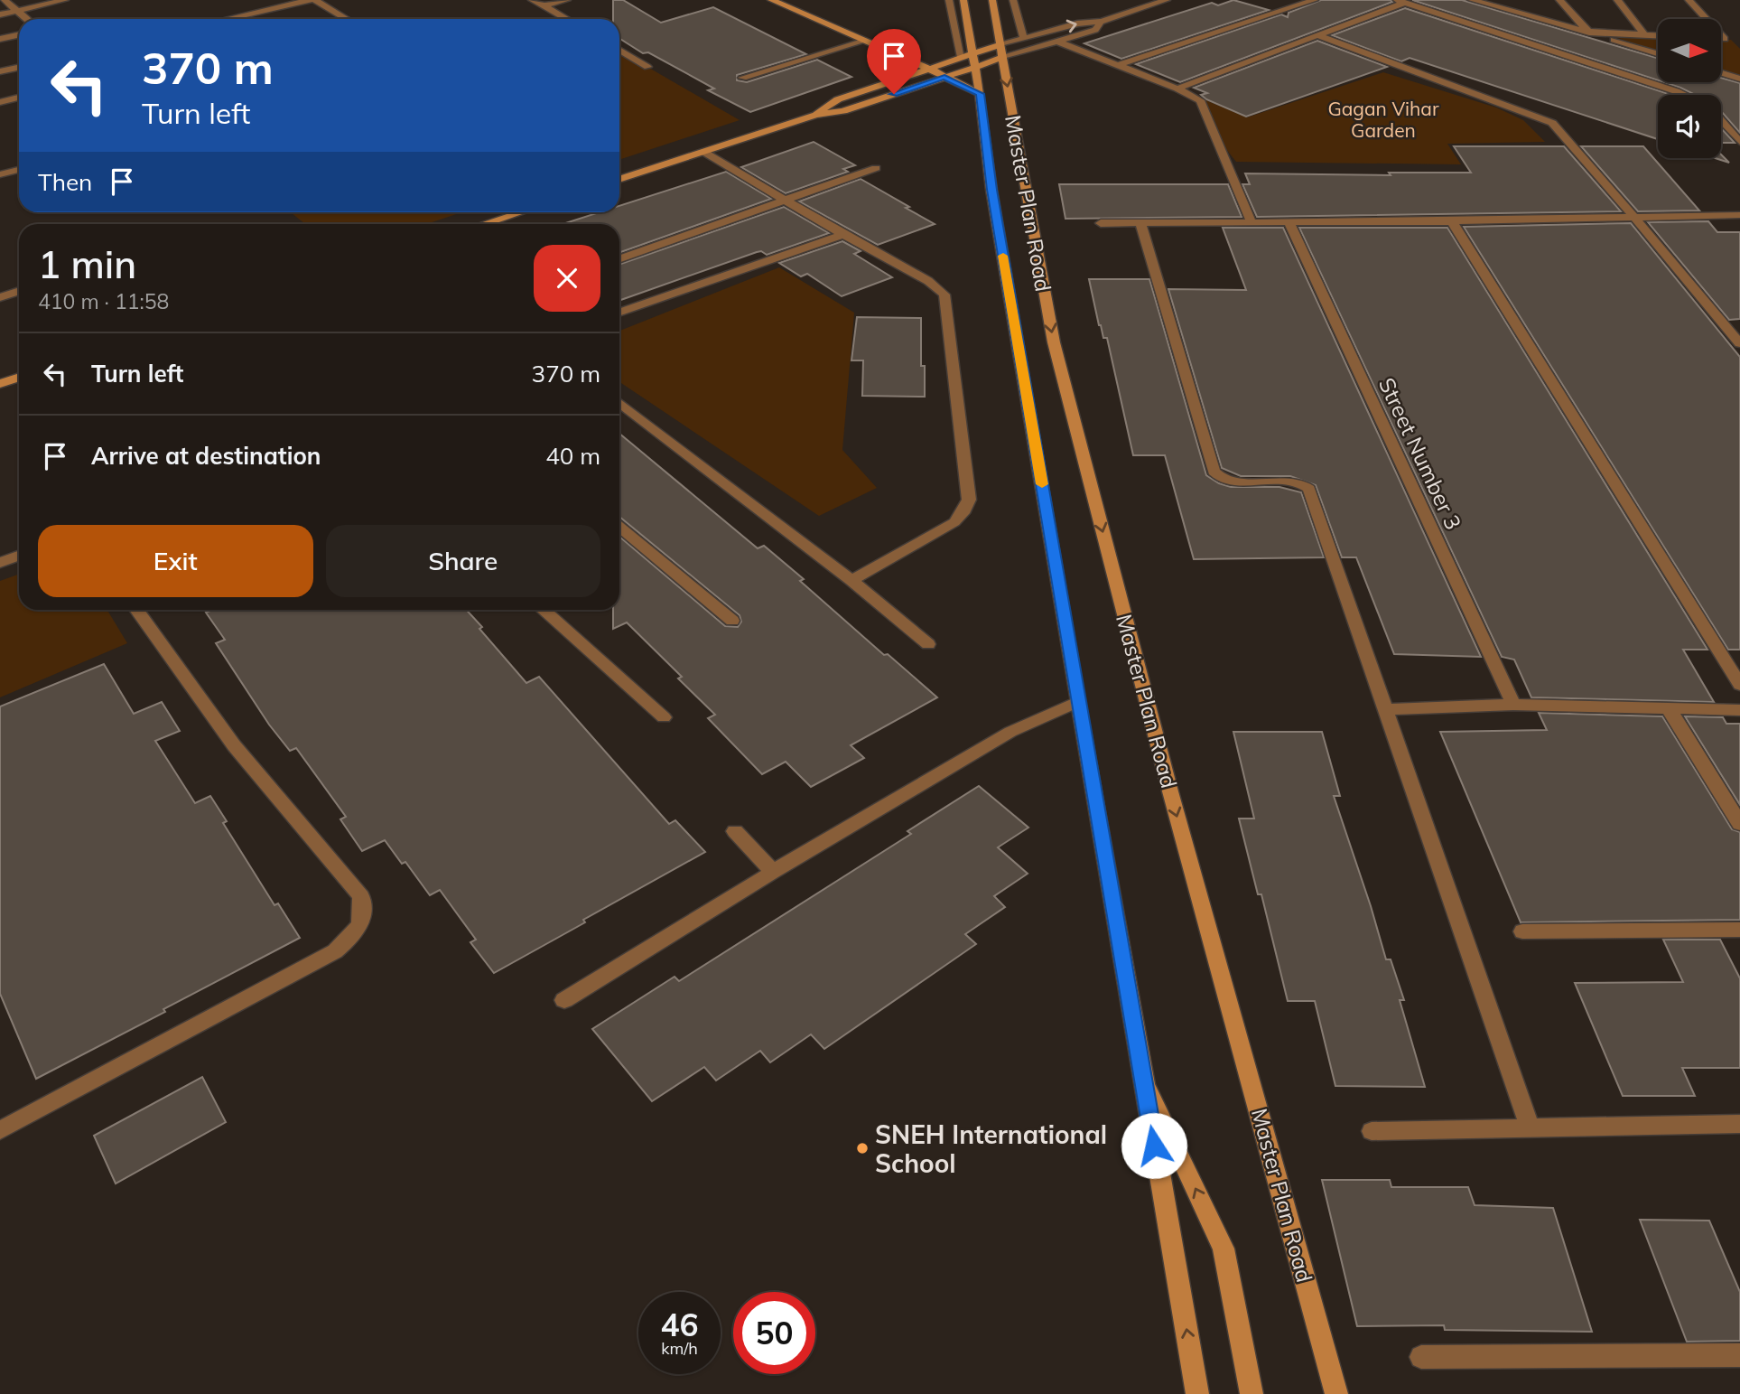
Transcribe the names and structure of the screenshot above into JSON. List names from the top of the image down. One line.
{"streets":{"main road":["Master Plan Road"],"street":["Street Number 3"]},"parks":["Gagan Vihar Garden"],"places":["SNEH International School"],"north":"right","page":{"turn":["370 m","Turn left"],"then":"Then","heading":["1 min","410 m · 11:58"],"list":[{"name":"Turn left","value":"370 m"},{"name":"Arrive at destination","value":"40 m"}],"buttons":["Exit","Share"],"speed":"46 km/h","limit":"50"}}
